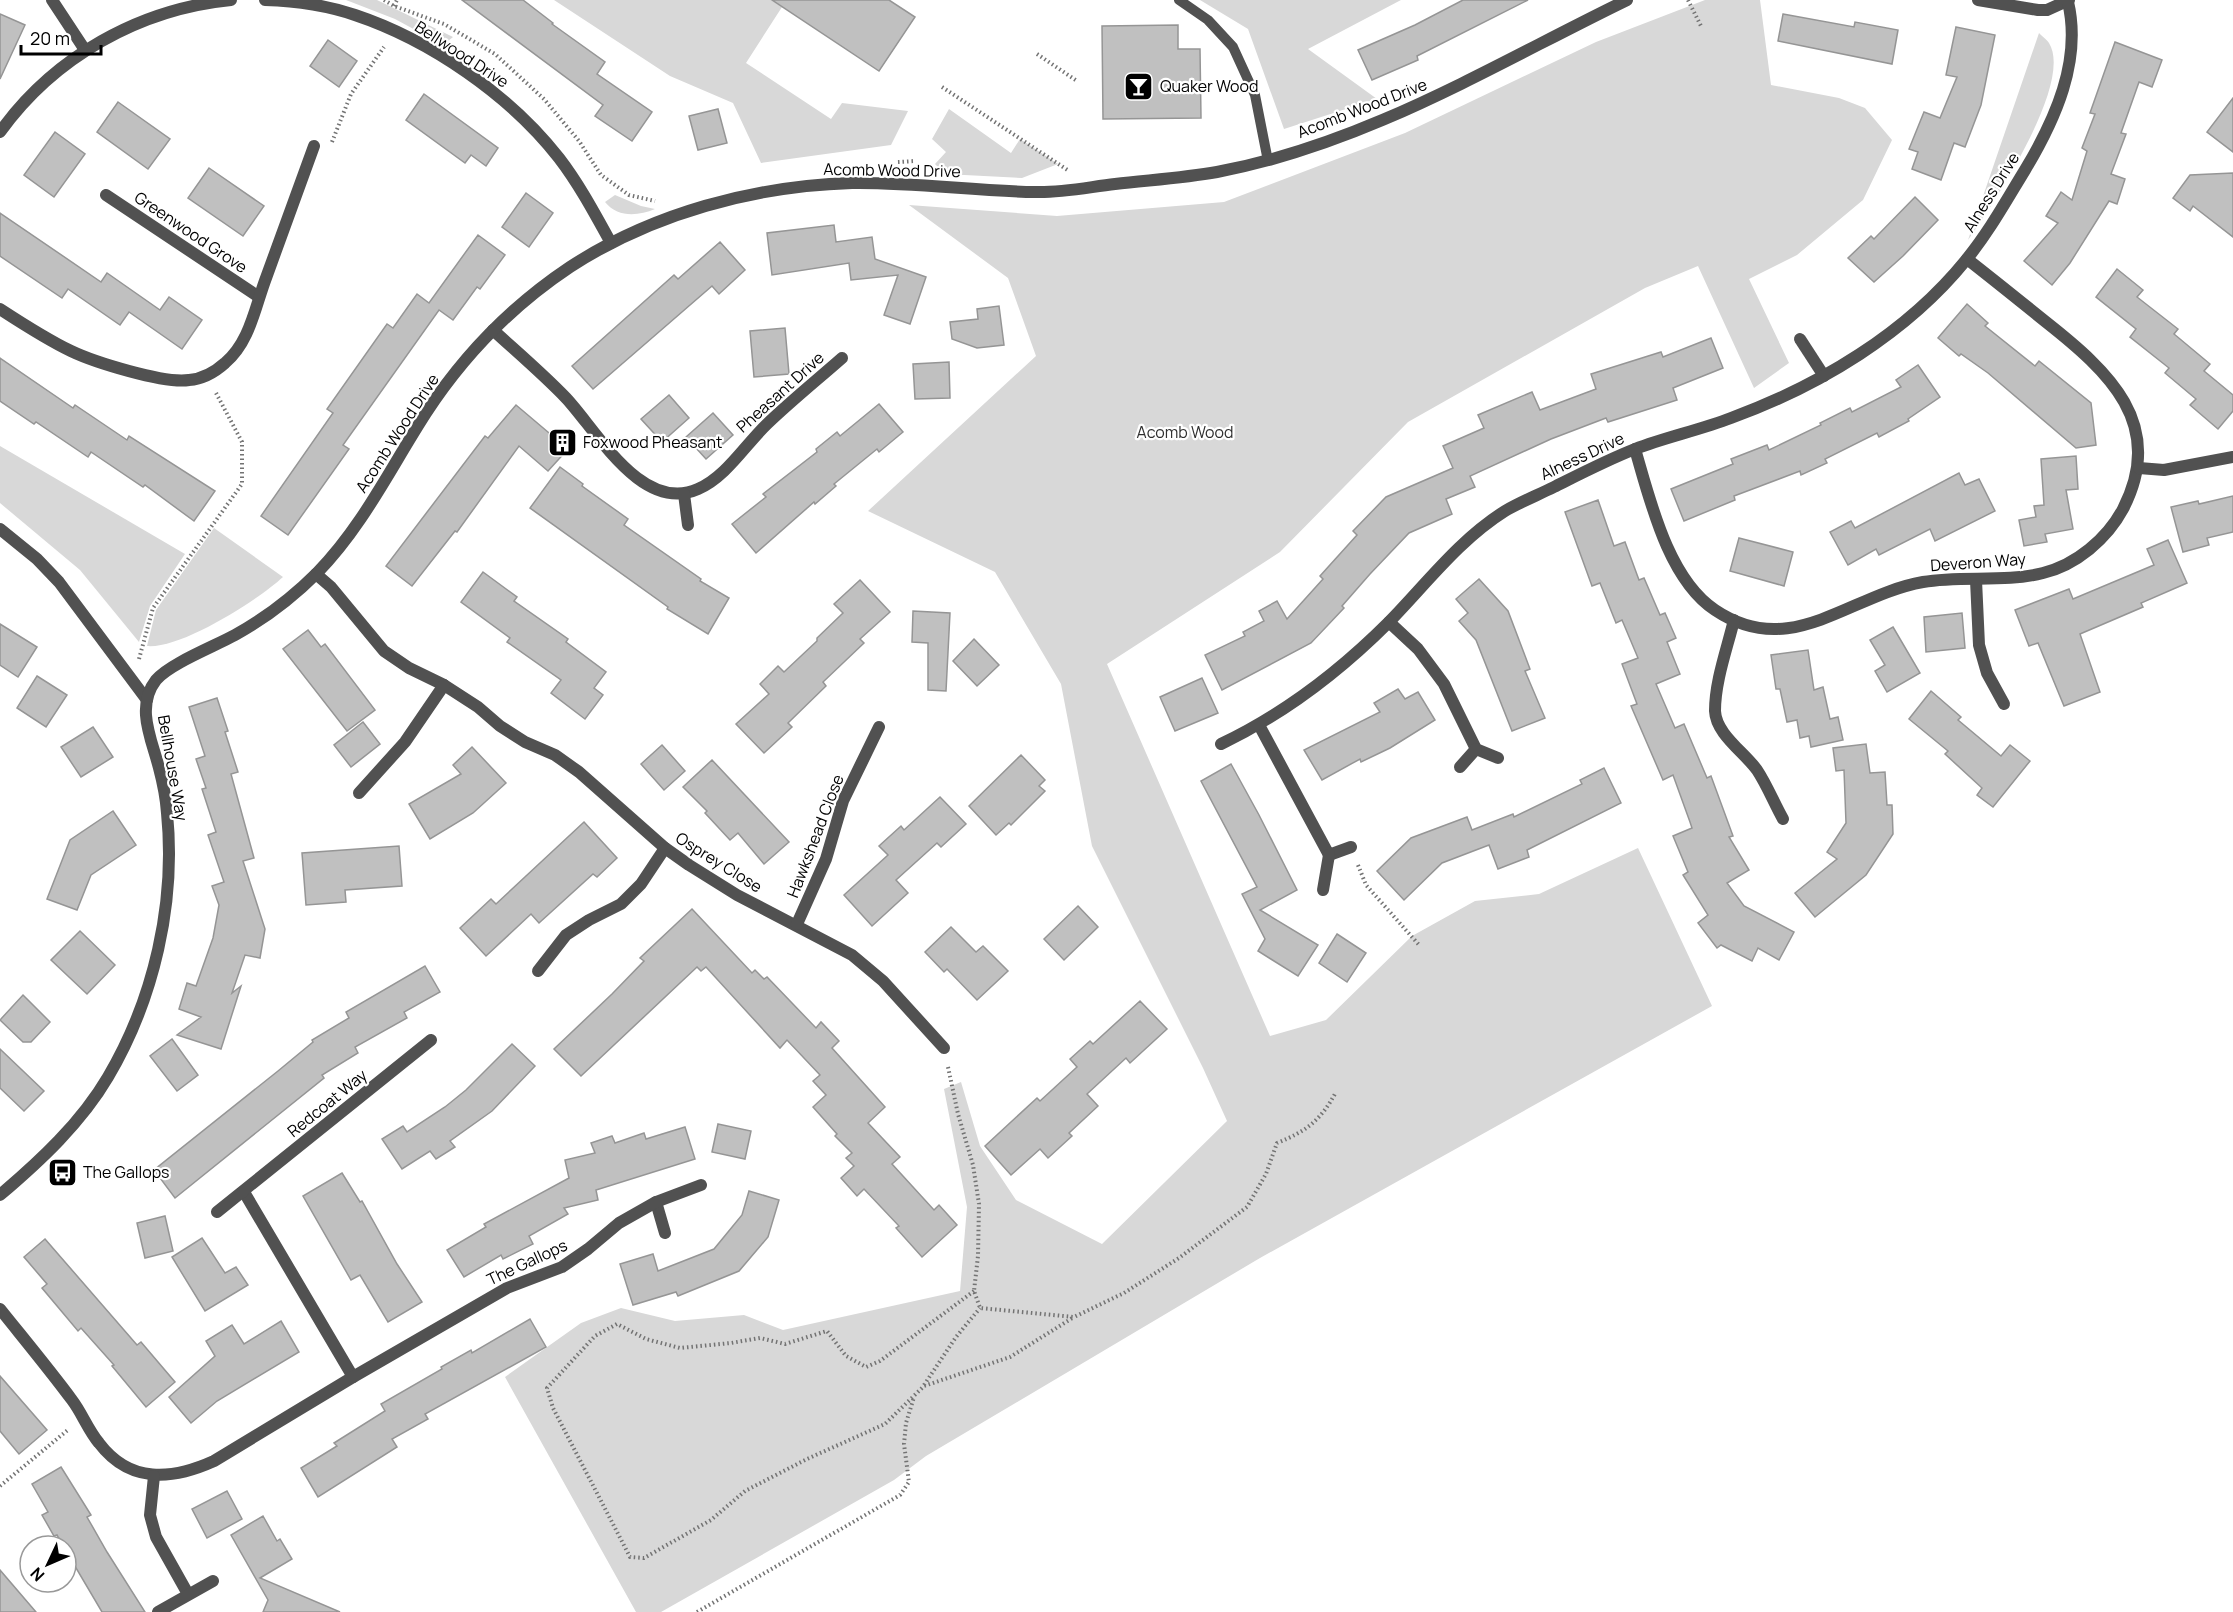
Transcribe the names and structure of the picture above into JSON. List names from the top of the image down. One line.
{"streets":{"street":["Bellwood Drive","Acomb Wood Drive","Alness Drive","Greenwood Grove","Pheasant Drive","Deveron Way","Bellhouse Way","Hawkshead Close","Osprey Close","Redcoat Way","The Gallops"]},"crossings":[["Bellwood Drive","Acomb Wood Drive"],["Acomb Wood Drive","Bellhouse Way"],["Acomb Wood Drive","Osprey Close"],["Alness Drive","Deveron Way"],["Hawkshead Close","Osprey Close"]],"parks":["Acomb Wood"],"places":{"bar":["Quaker Wood"],"building":["Foxwood Pheasant"],"bus stop":["The Gallops"]},"scale_bar":"20 m","north":"bottom left"}
